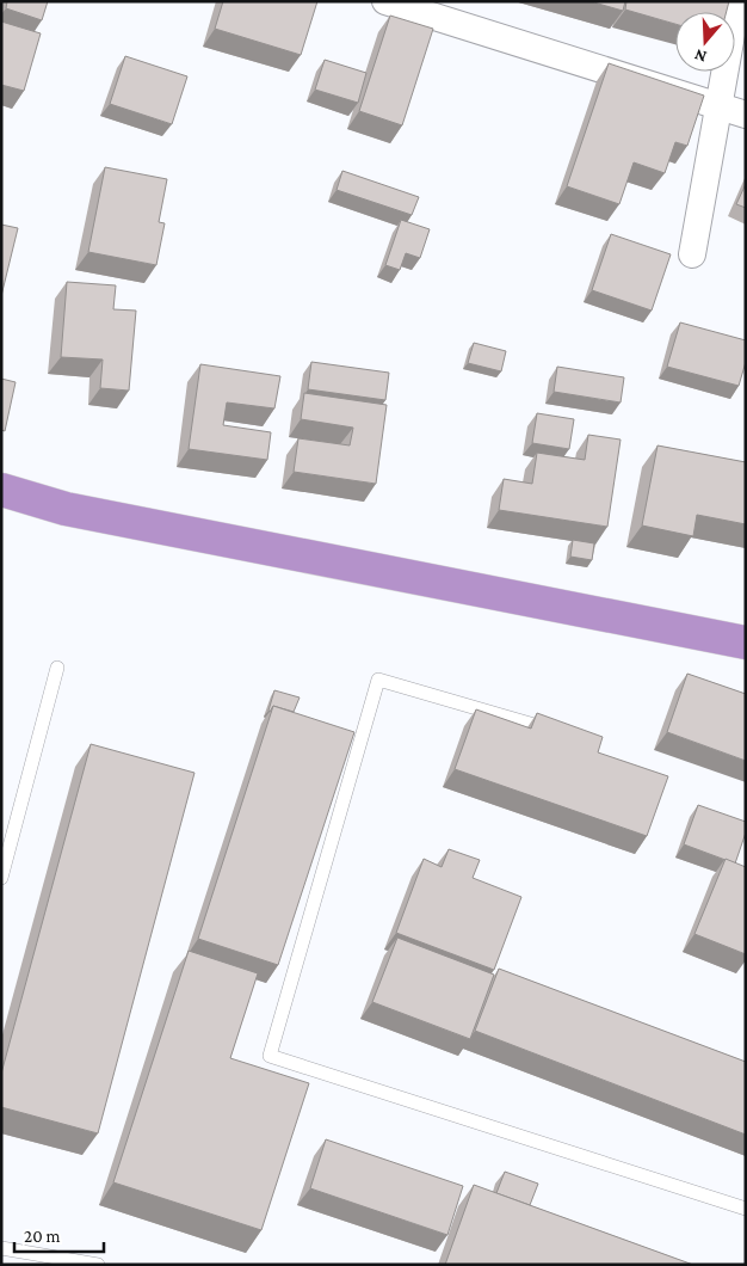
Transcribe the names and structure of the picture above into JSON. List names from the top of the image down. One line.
{"scale_bar":"20 m","north":"bottom"}
